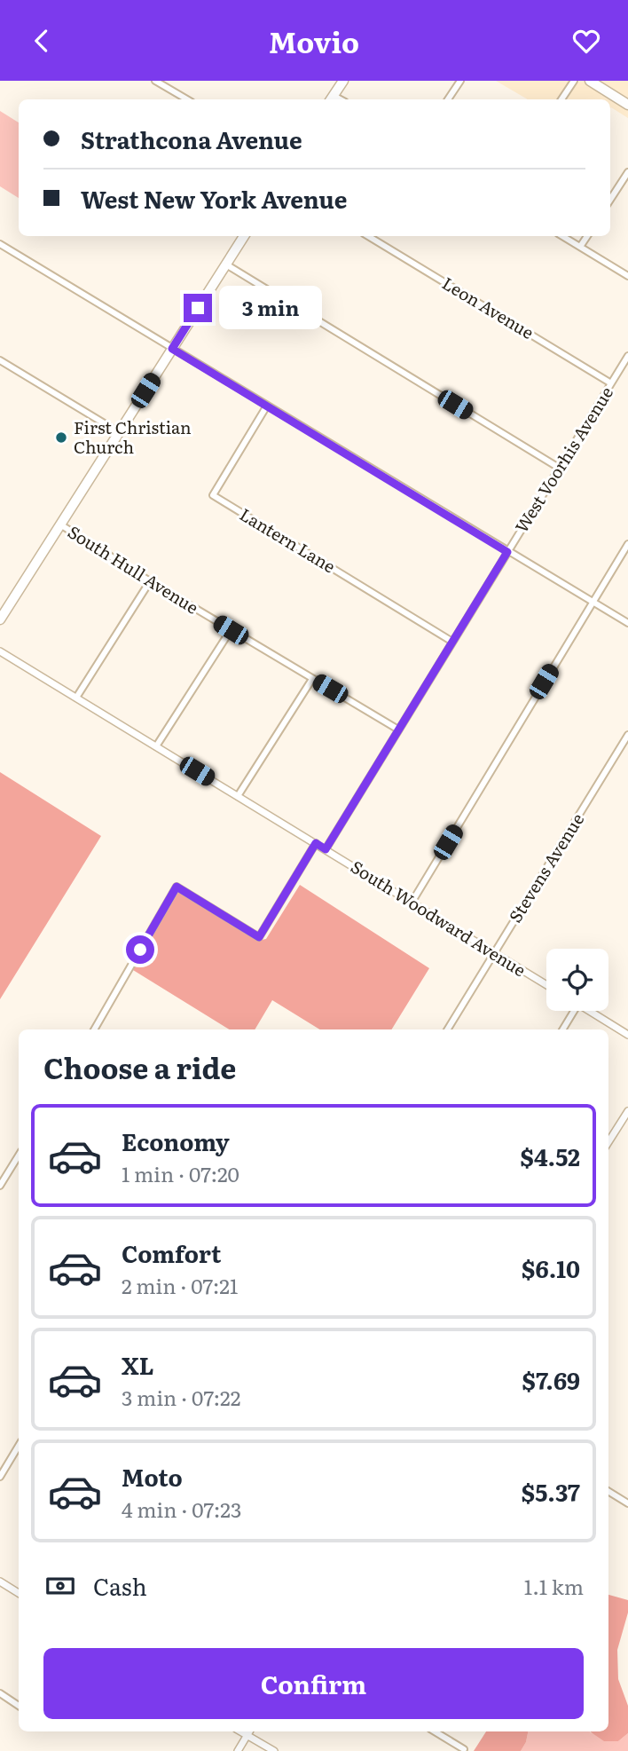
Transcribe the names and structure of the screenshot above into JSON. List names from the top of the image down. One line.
{"streets":{"street":["Leon Avenue","West Voorhis Avenue","Lantern Lane","South Hull Avenue","Stevens Avenue","South Woodward Avenue"]},"crossings":[["Leon Avenue","West Voorhis Avenue"],["West Voorhis Avenue","Lantern Lane"],["West Voorhis Avenue","South Hull Avenue"],["West Voorhis Avenue","South Woodward Avenue"],["Stevens Avenue","South Woodward Avenue"]],"places":["First Christian Church"],"page":{"header":"Movio","banner":["Strathcona Avenue","West New York Avenue"],"bubble":"3 min","heading":"Choose a ride","list":[{"name":"Economy","note":"1 min · 07:20","value":"$4.52"},{"name":"Comfort","note":"2 min · 07:21","value":"$6.10"},{"name":"XL","note":"3 min · 07:22","value":"$7.69"},{"name":"Moto","note":"4 min · 07:23","value":"$5.37"}],"pay":["Cash","1.1 km"],"buttons":"Confirm"}}
